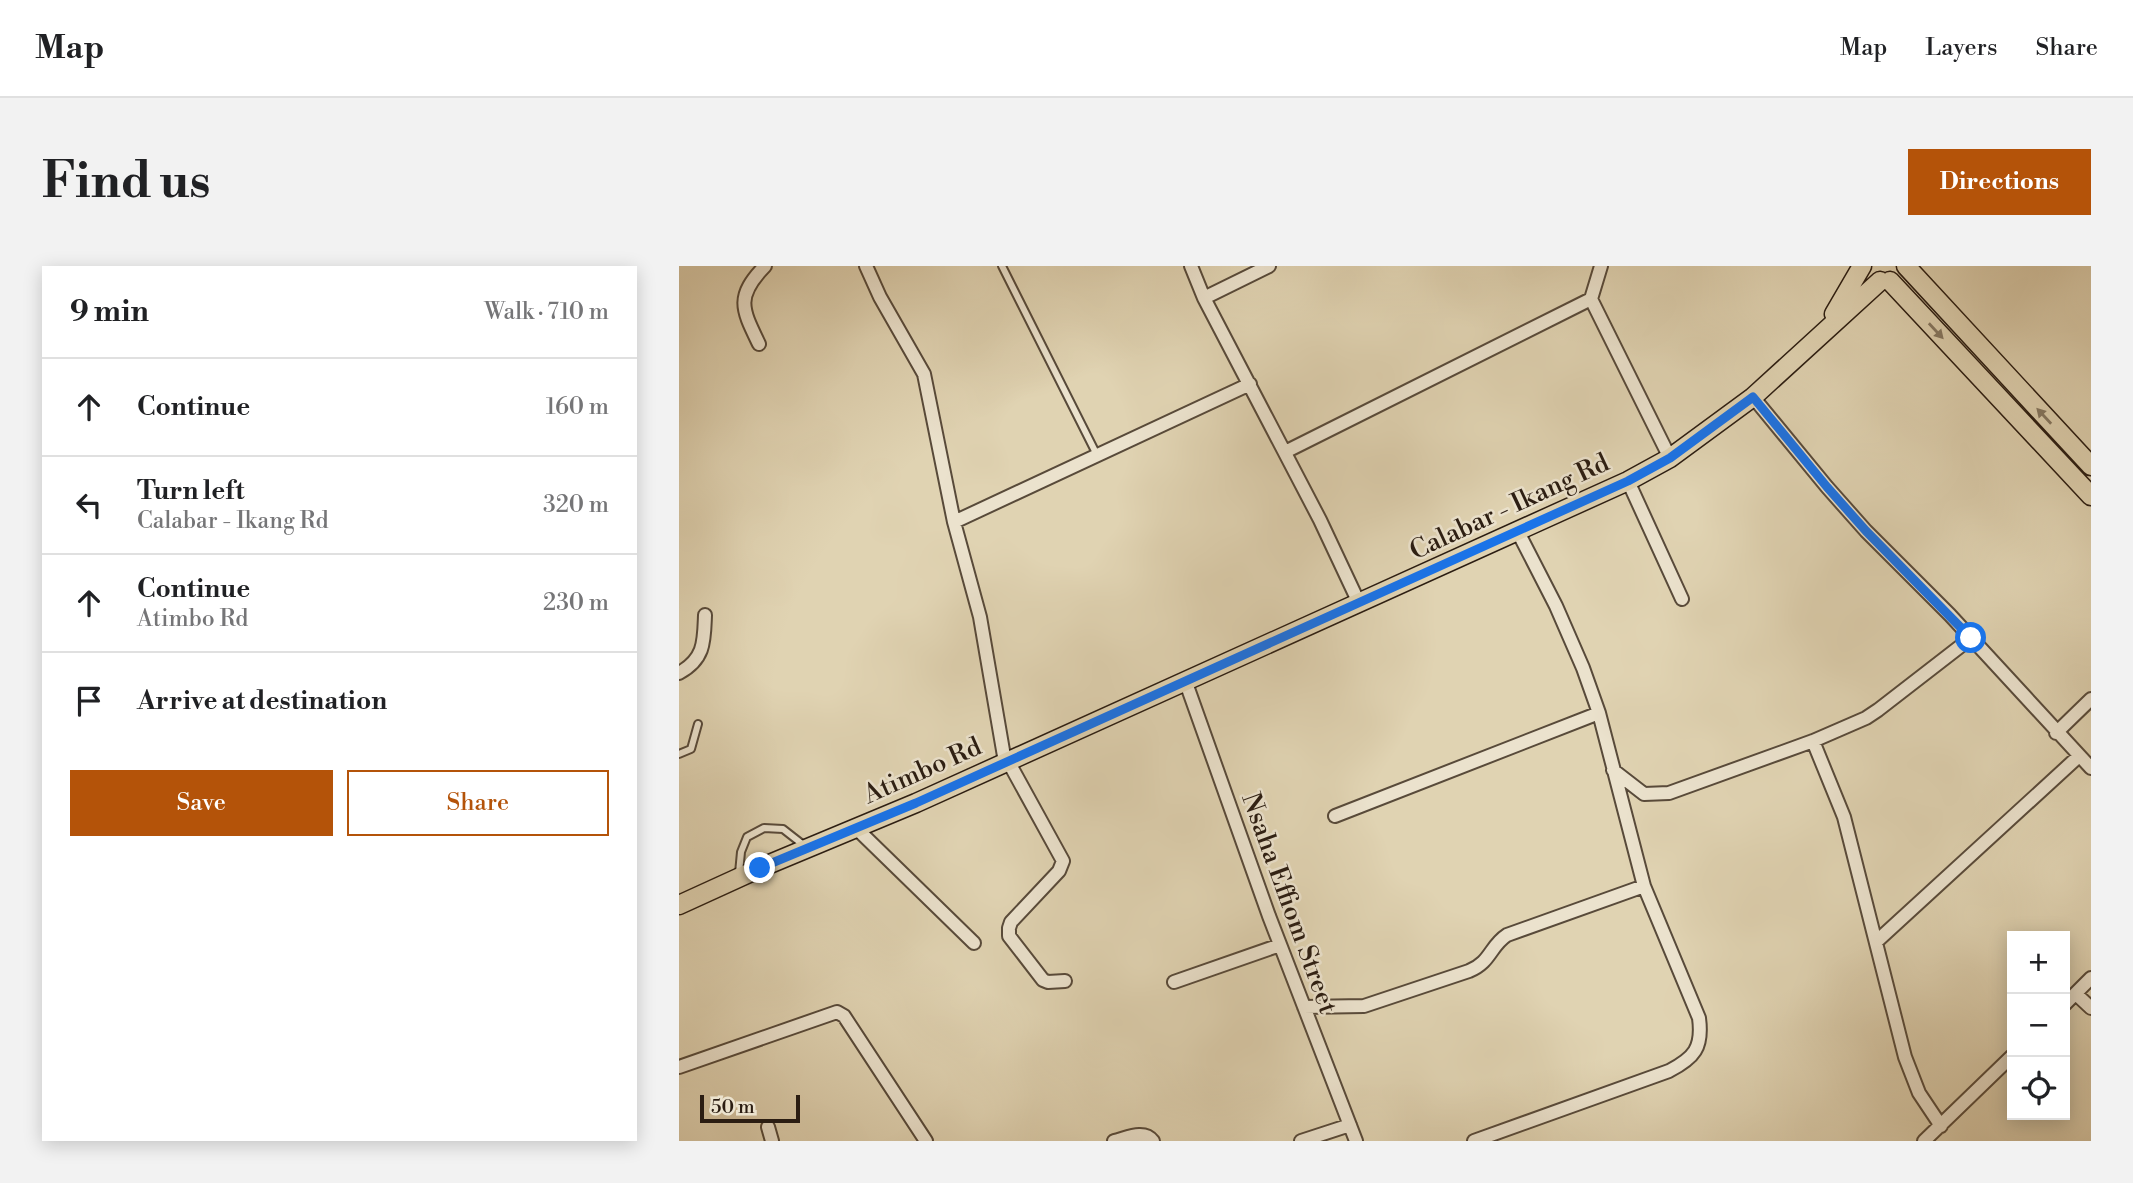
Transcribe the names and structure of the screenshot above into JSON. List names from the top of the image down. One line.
{"streets":{"main road":["Calabar - Ikang Rd","Atimbo Rd"],"street":["Nsaha Effiom Street"]},"crossings":[["Calabar - Ikang Rd","Atimbo Rd"],["Calabar - Ikang Rd","Nsaha Effiom Street"],["Atimbo Rd","Nsaha Effiom Street"]],"scale_bar":"50 m","page":{"header":"Map","nav":["Map","Layers","Share"],"buttons":["Directions",["Save","Share"]],"title":"Find us","heading":["9 min","Walk · 710 m"],"list":[["Continue","160 m"],["Turn left","Calabar - Ikang Rd","320 m"],["Continue","Atimbo Rd","230 m"],"Arrive at destination"],"map_buttons":["+","−"],"scale":"50 m"}}
